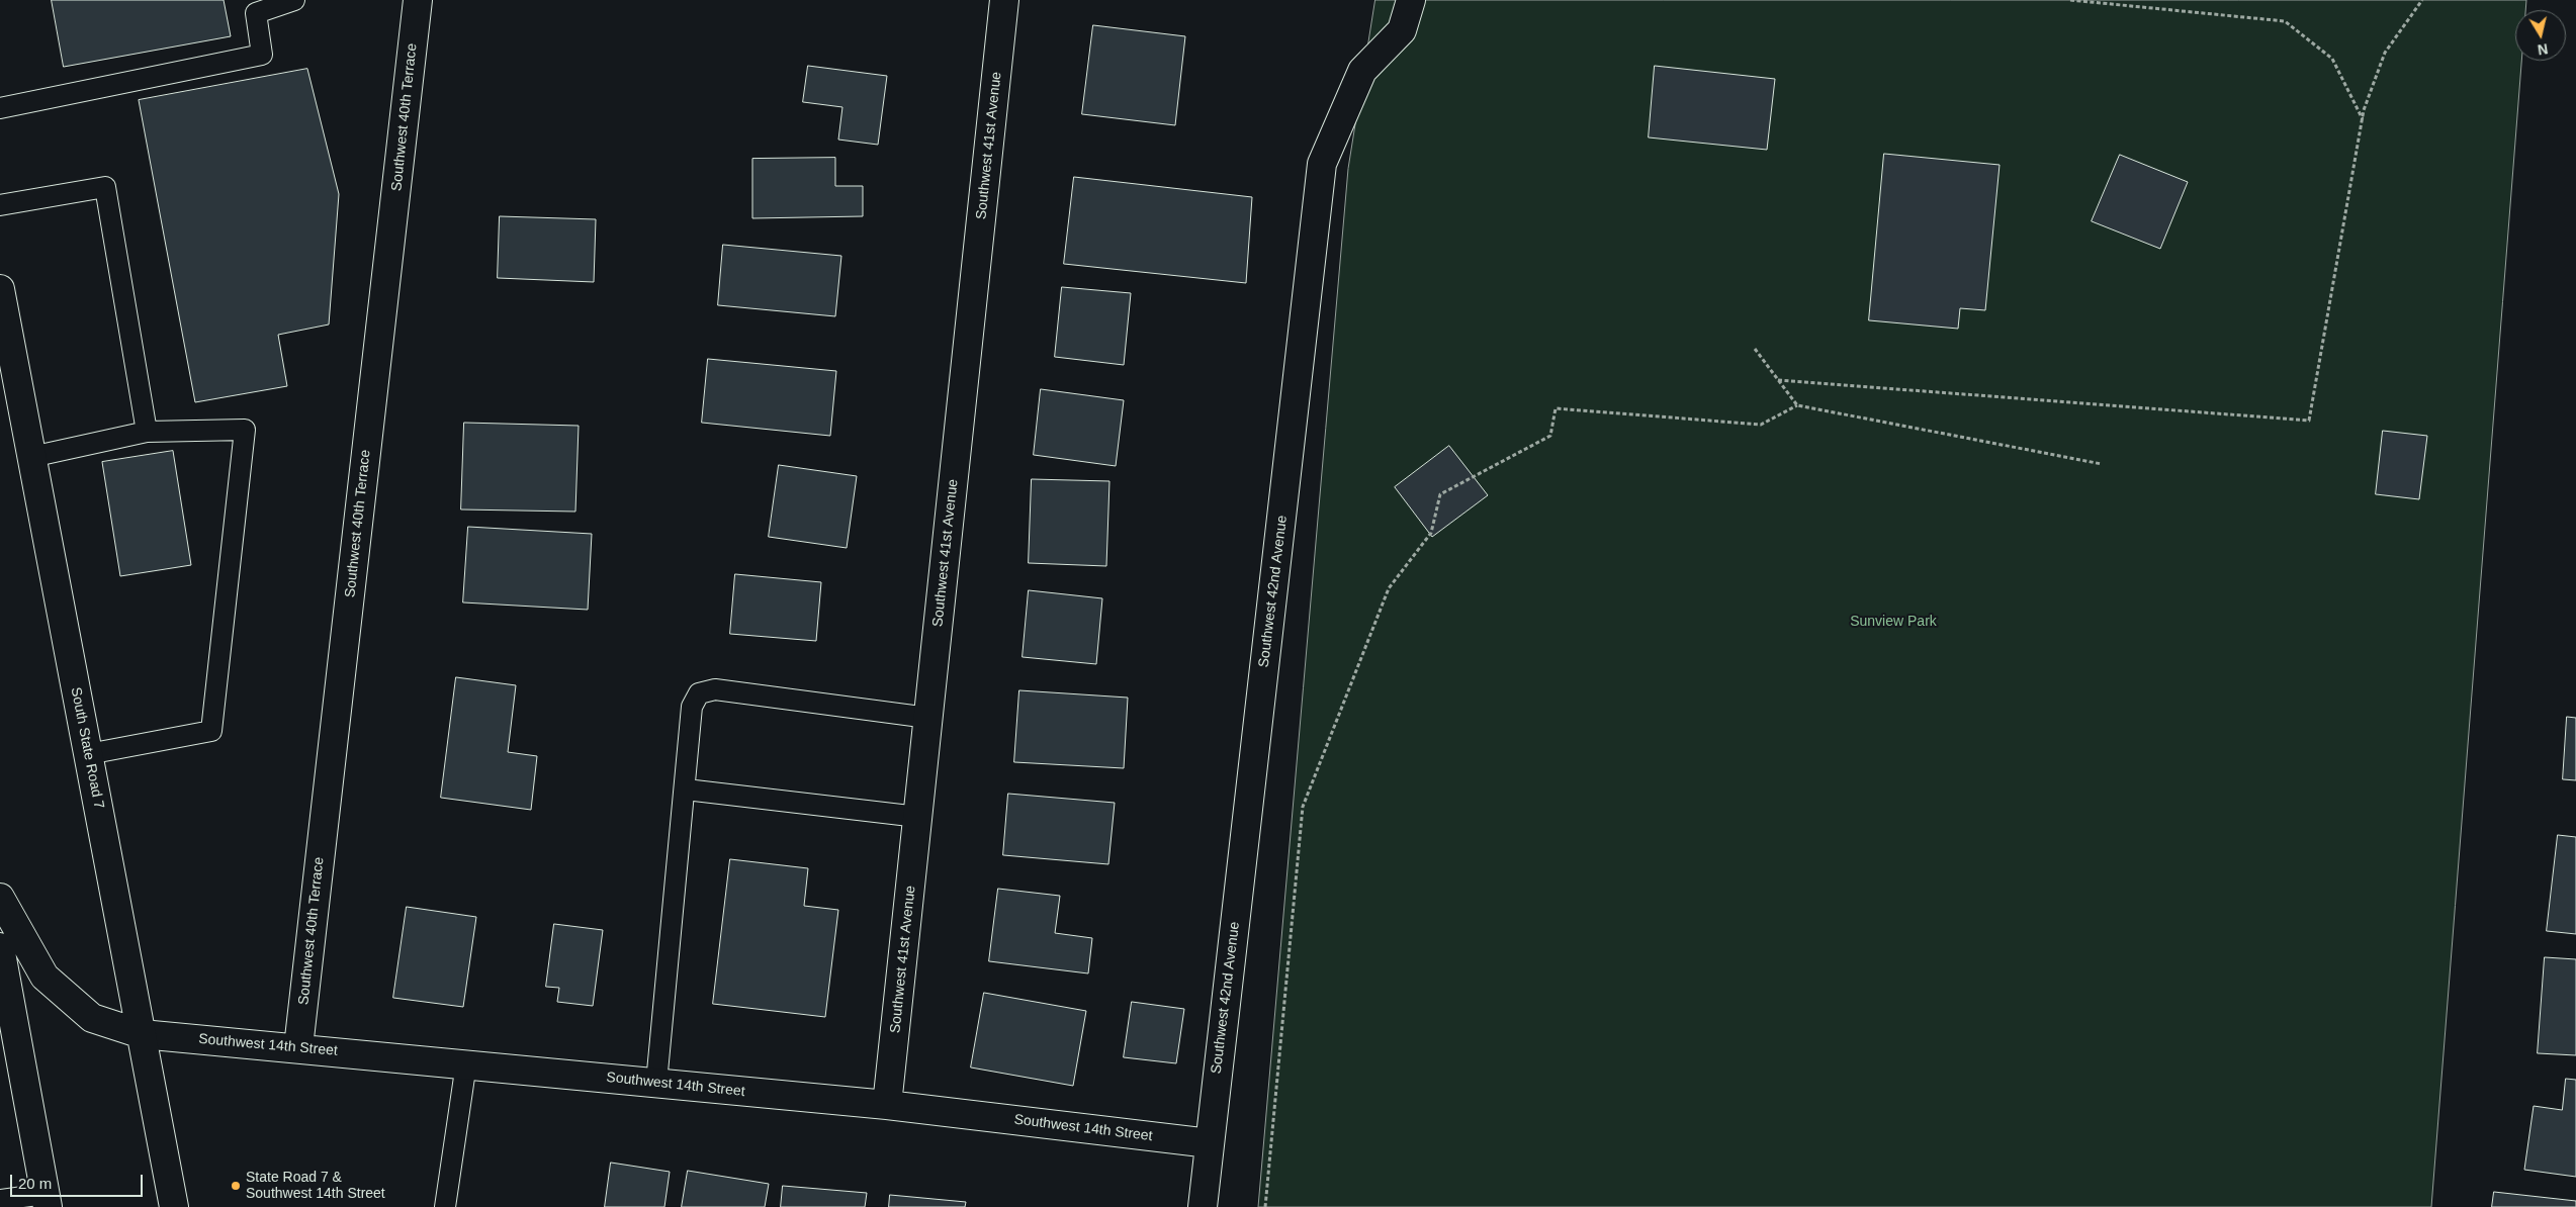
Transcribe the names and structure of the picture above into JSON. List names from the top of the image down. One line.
{"streets":{"street":["Southwest 40th Terrace","Southwest 41st Avenue","Southwest 42nd Avenue","South State Road 7","Southwest 14th Street"]},"crossings":[["Southwest 40th Terrace","Southwest 14th Street"],["Southwest 41st Avenue","Southwest 14th Street"],["Southwest 42nd Avenue","Southwest 14th Street"],["South State Road 7","Southwest 14th Street"]],"parks":["Sunview Park"],"places":["State Road 7 & Southwest 14th Street"],"scale_bar":"20 m","north":"bottom"}
